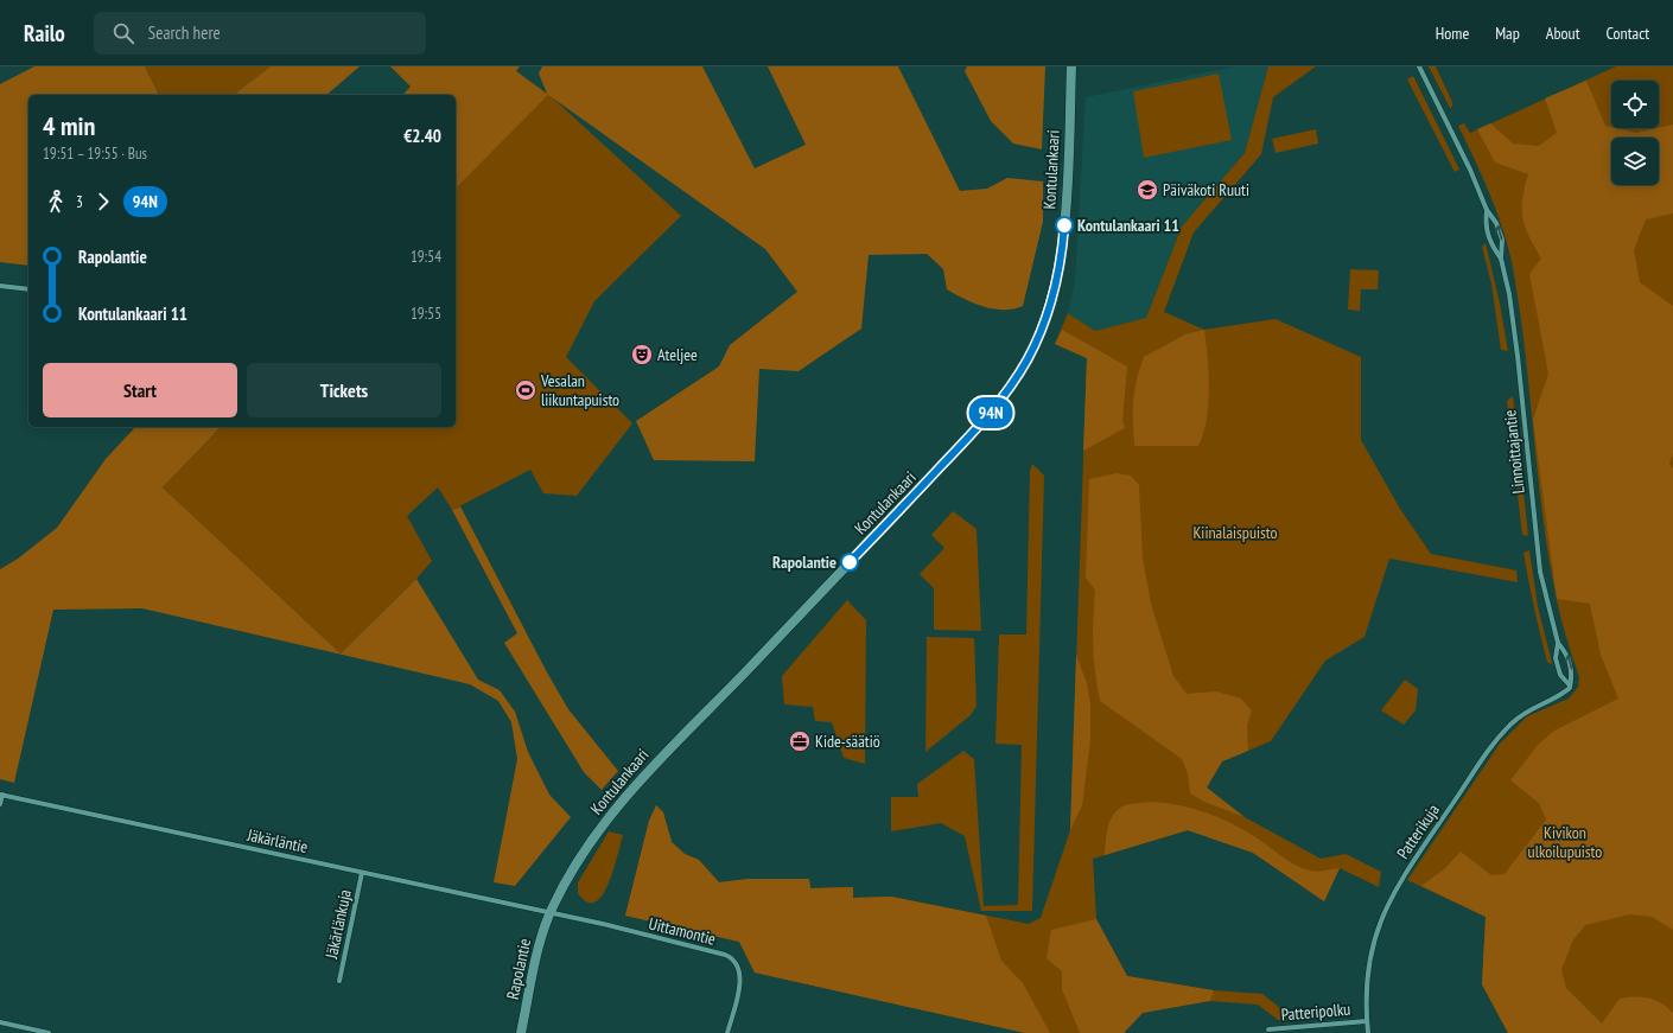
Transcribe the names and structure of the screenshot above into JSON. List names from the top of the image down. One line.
{"streets":{"main road":["Kontulankaari","Rapolantie"],"street":["Linnoittajantie","Patterikuja","Jäkärläntie","Jäkärlänkuja","Uittamontie","Patteripolku"]},"crossings":[["Kontulankaari","Jäkärläntie"],["Kontulankaari","Uittamontie"],["Kontulankaari","Rapolantie"],["Linnoittajantie","Patterikuja"],["Patterikuja","Patteripolku"],["Jäkärläntie","Jäkärlänkuja"],["Jäkärläntie","Uittamontie"],["Jäkärläntie","Rapolantie"],["Uittamontie","Rapolantie"]],"parks":["Kiinalaispuisto","Kivikon ulkoilupuisto"],"places":{"school or university":["Päiväkoti Ruuti"],"other":["Kontulankaari 11","Rapolantie"],"theatre":["Ateljee"],"sports":["Vesalan liikuntapuisto"],"office":["Kide-säätiö"]},"lines":["bus line 94N"],"page":{"header":"Railo","search":"Search here","nav":["Home","Map","About","Contact"],"on_map":"94N","heading":["4 min","19:51 – 19:55 · Bus","€2.40"],"legs":["3","94N"],"list":[{"name":"Rapolantie","value":"19:54"},{"name":"Kontulankaari 11","value":"19:55"}],"buttons":["Start","Tickets"]}}
